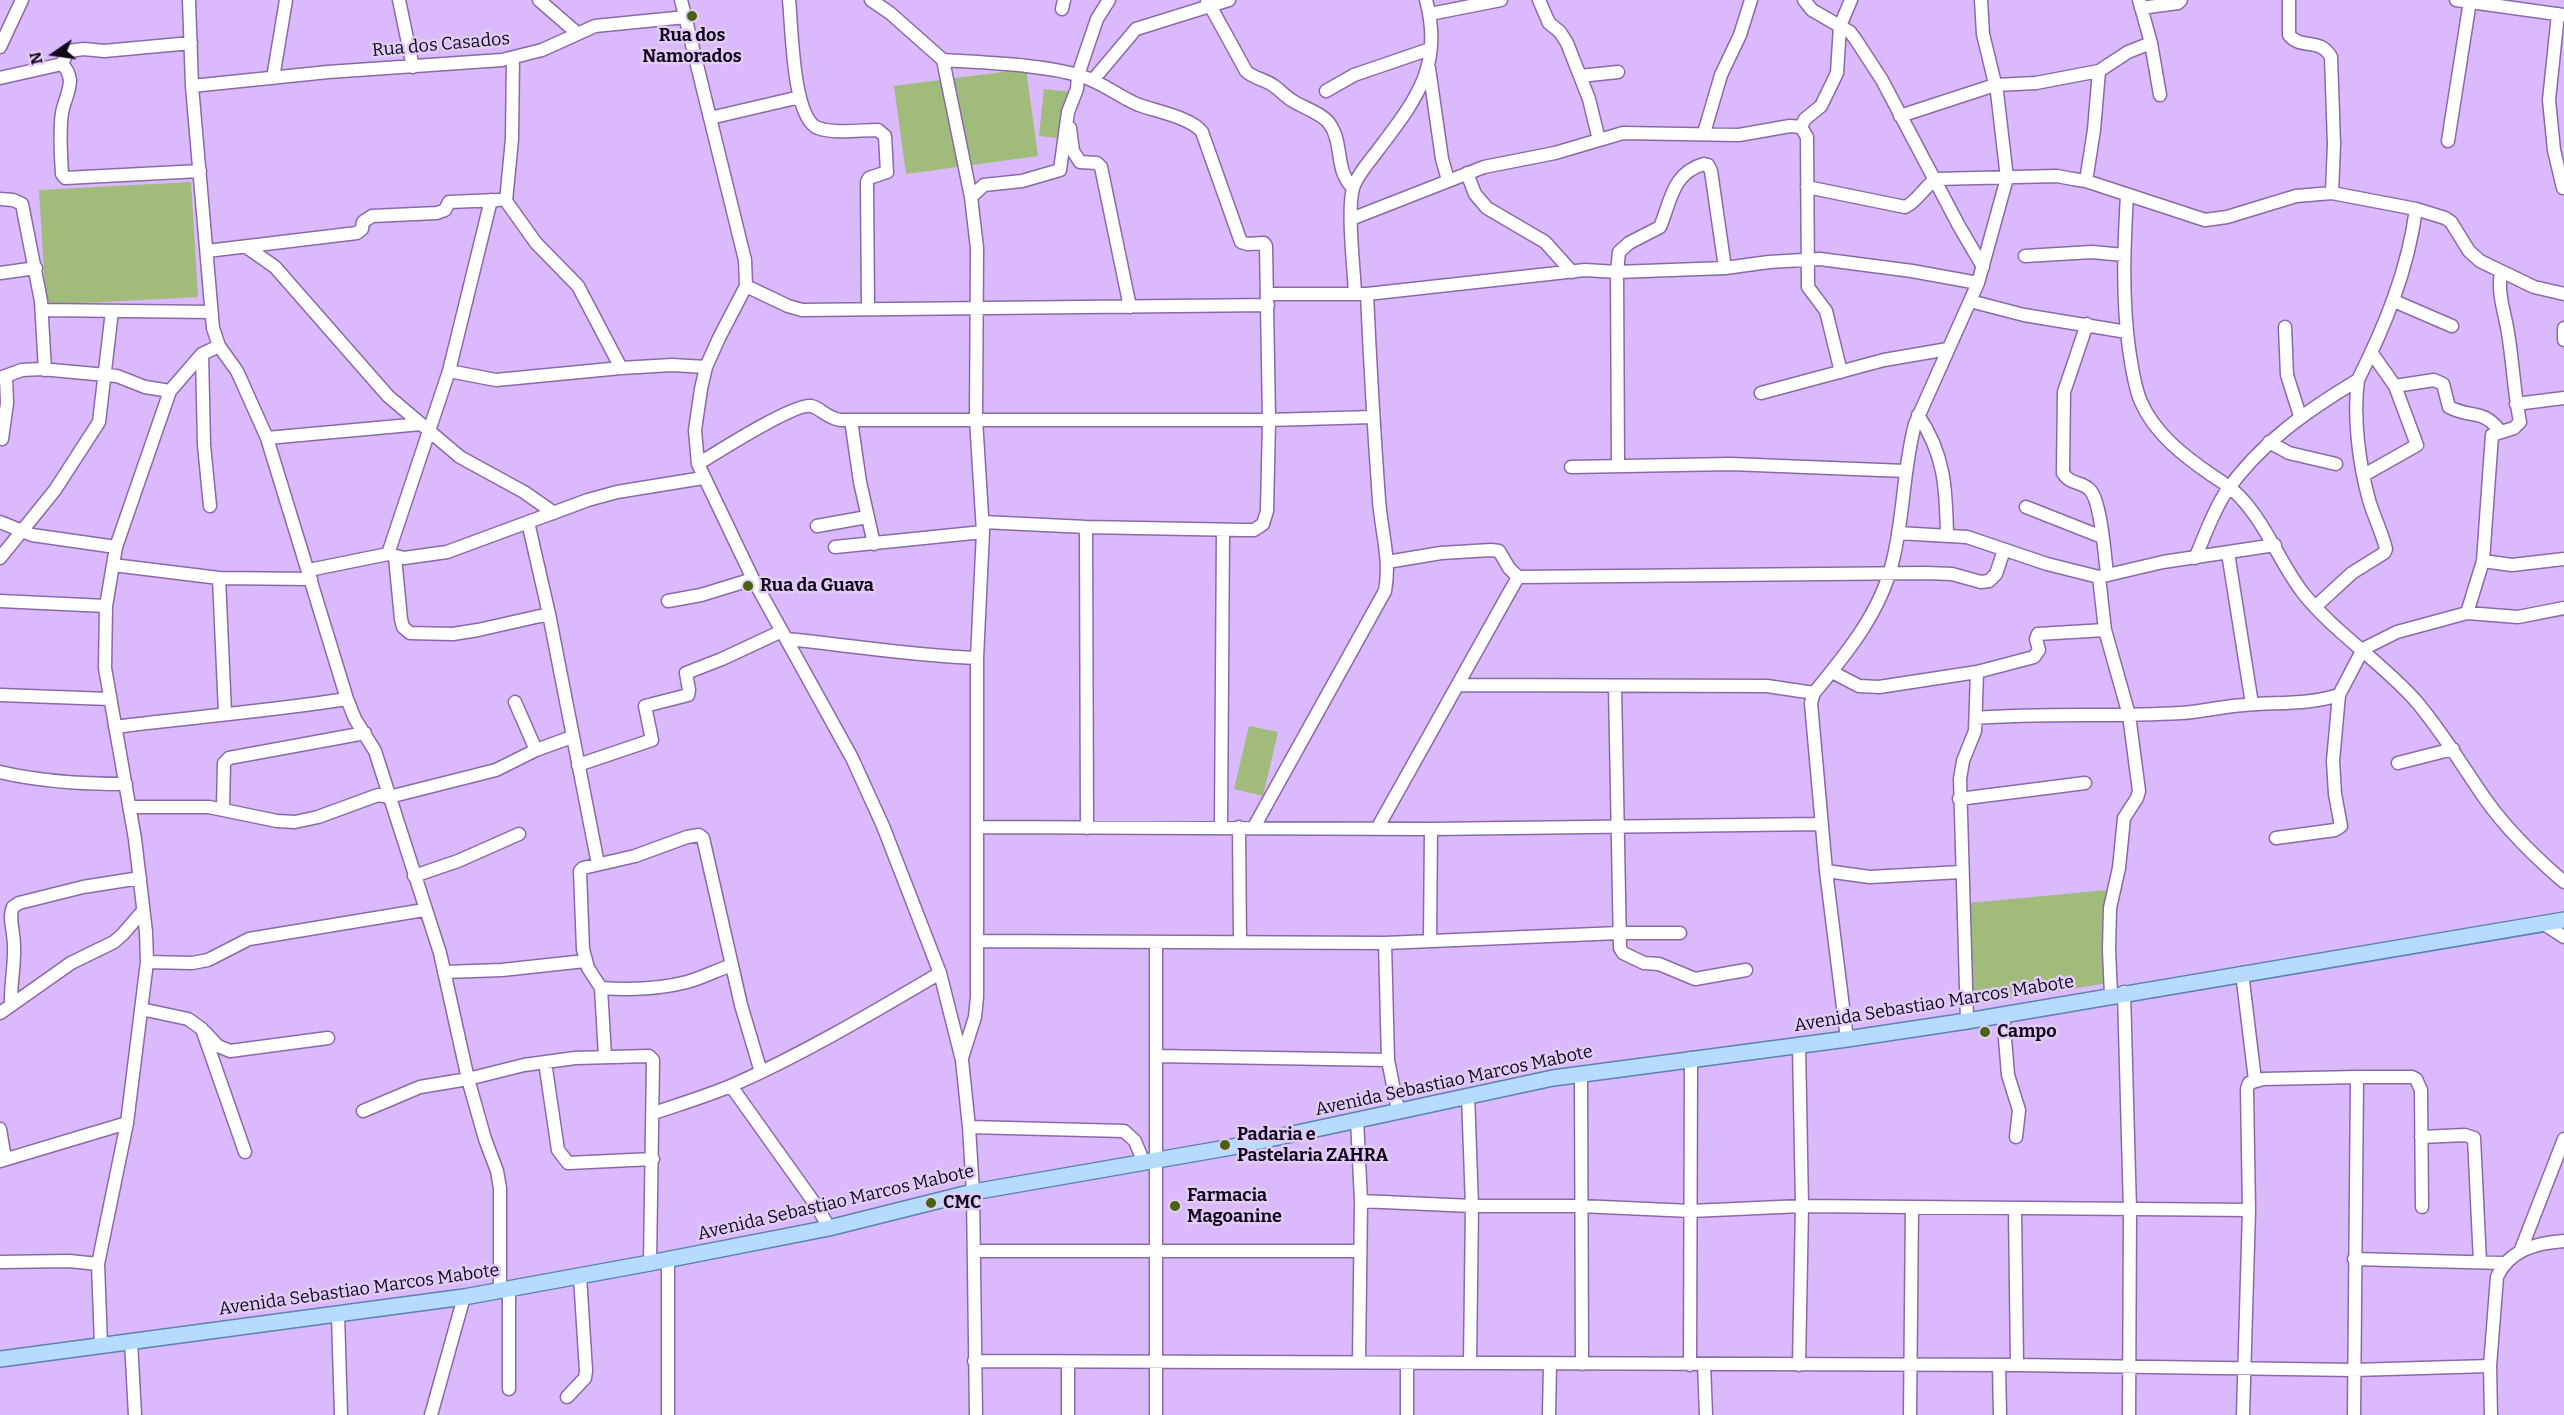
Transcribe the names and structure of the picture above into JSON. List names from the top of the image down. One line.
{"streets":{"main road":["Avenida Sebastiao Marcos Mabote"],"street":["Rua dos Casados"]},"places":["Rua dos Namorados","Rua da Guava","Campo","Padaria e Pastelaria ZAHRA","CMC","Farmacia Magoanine"],"north":"left"}
